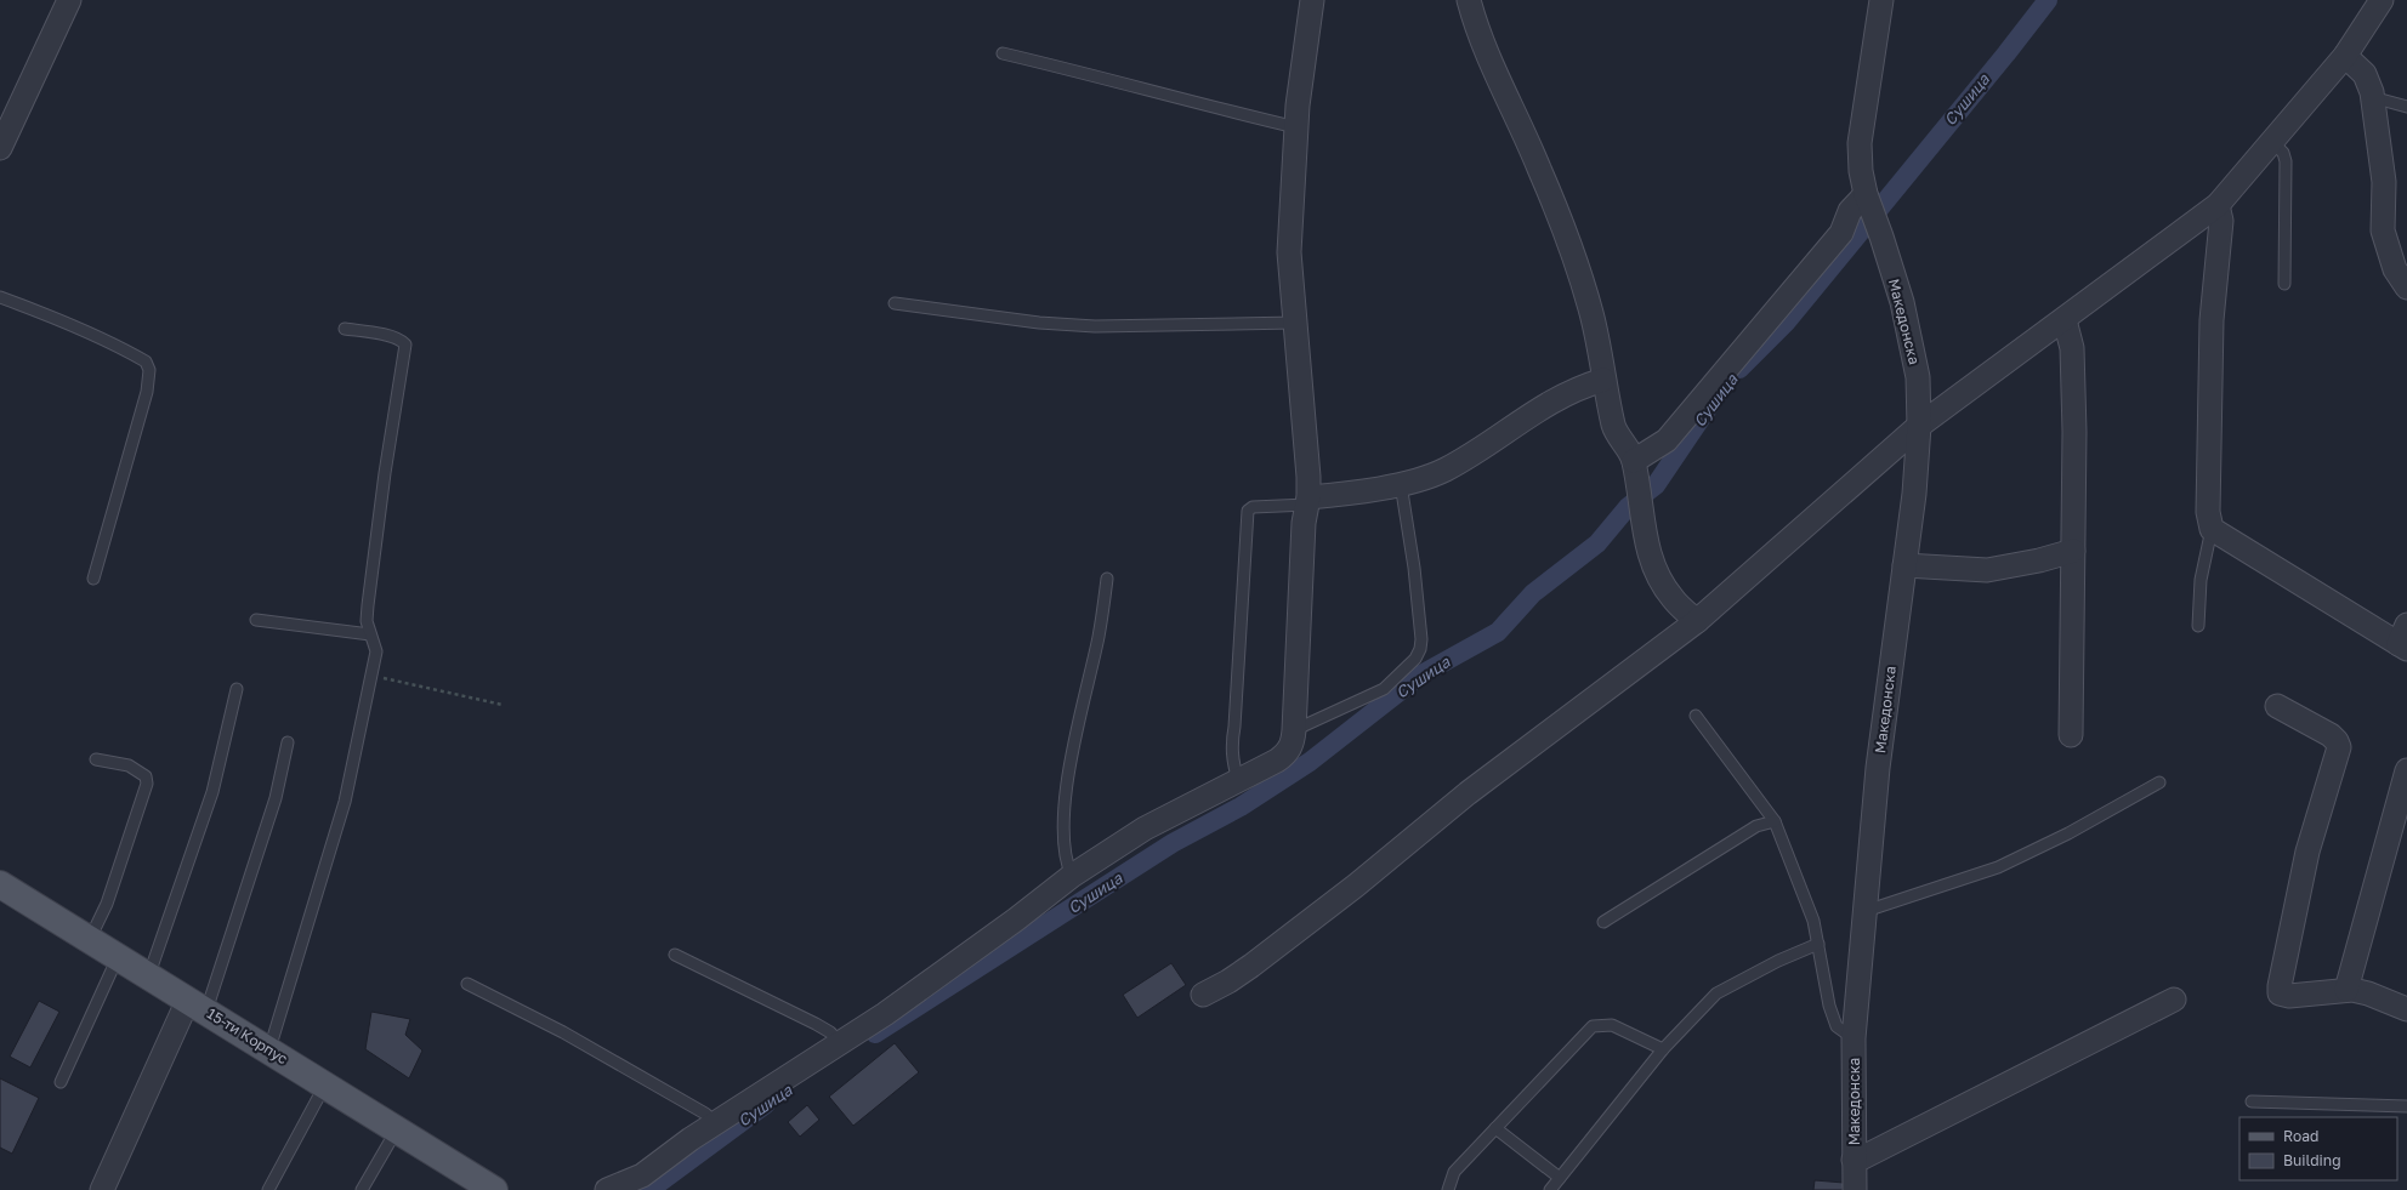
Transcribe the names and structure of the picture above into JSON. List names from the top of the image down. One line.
{"streets":{"main road":["15-ти Корпус"],"street":["Македонска"]},"water":["Сушица"],"legend":["Road","Building"]}
